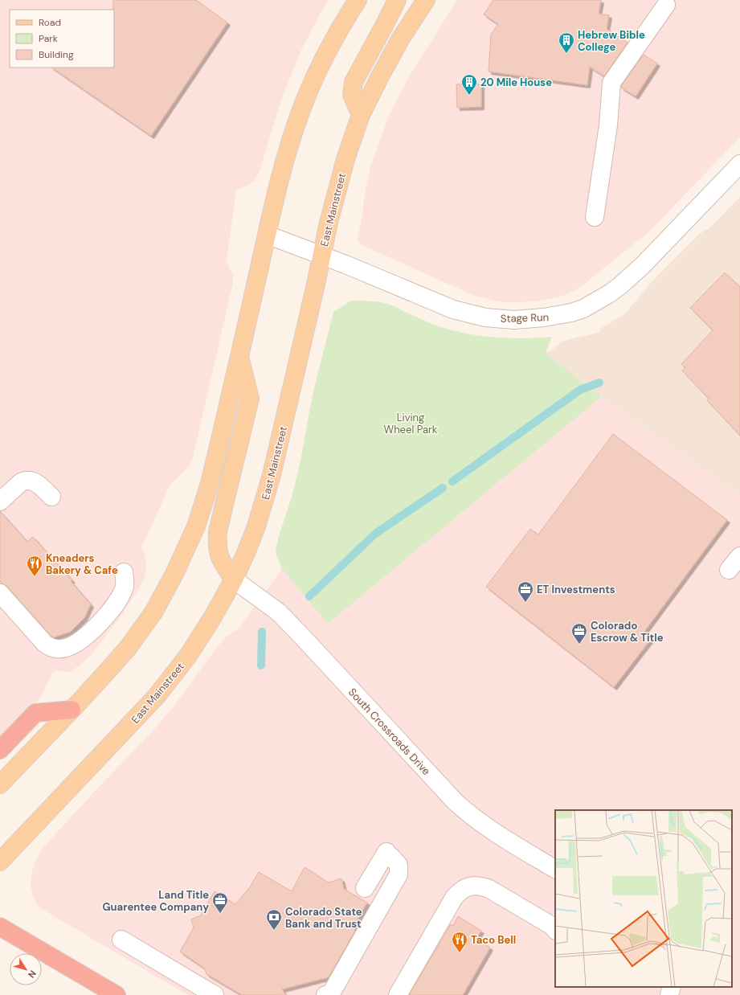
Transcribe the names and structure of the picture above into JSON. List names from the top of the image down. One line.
{"streets":{"main road":["East Mainstreet"],"street":["Stage Run","South Crossroads Drive"]},"crossings":[["East Mainstreet","Stage Run"],["East Mainstreet","South Crossroads Drive"]],"parks":["Living Wheel Park"],"places":{"building":["Hebrew Bible College","20 Mile House"],"restaurant":["Kneaders Bakery & Cafe","Taco Bell"],"office":["ET Investments","Colorado Escrow & Title","Land Title Guarentee Company"],"bank":["Colorado State Bank and Trust"]},"legend":["Road","Park","Building"],"north":"bottom right"}
